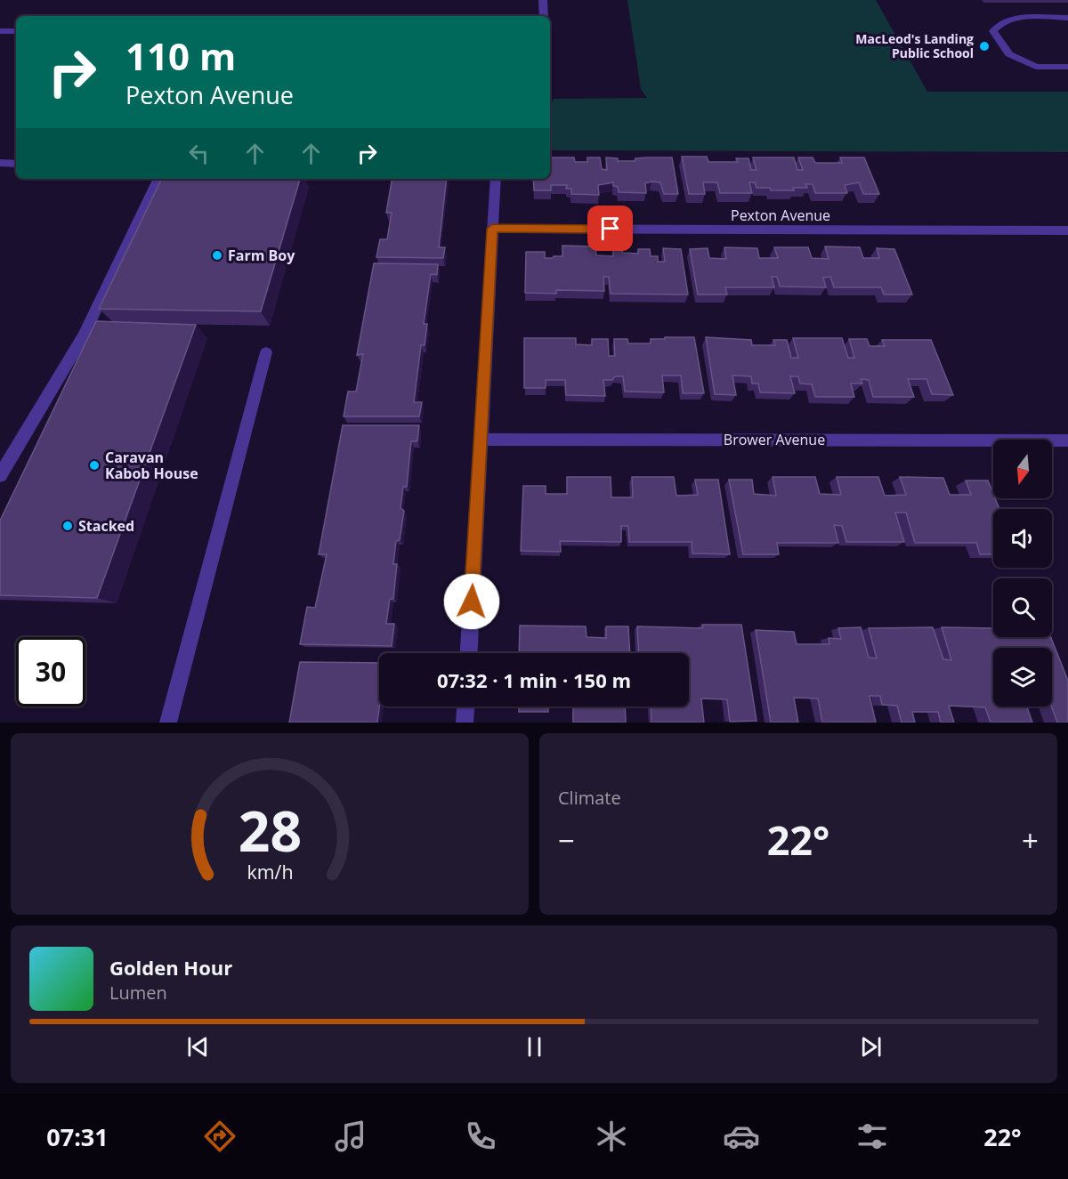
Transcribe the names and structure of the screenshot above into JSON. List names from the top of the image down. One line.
{"streets":{"street":["Pexton Avenue","Brower Avenue"]},"places":["MacLeod's Landing Public School","Farm Boy","Caravan Kabob House","Stacked"],"north":"bottom","page":{"turn":["110 m","Pexton Avenue"],"limit":"30","trip":"07:32 · 1 min · 150 m","tile":"Climate","heat":["−","22°","+"],"song":["Golden Hour","Lumen"],"tabs":["07:31","22°"],"gauge":["28","km/h"]}}
